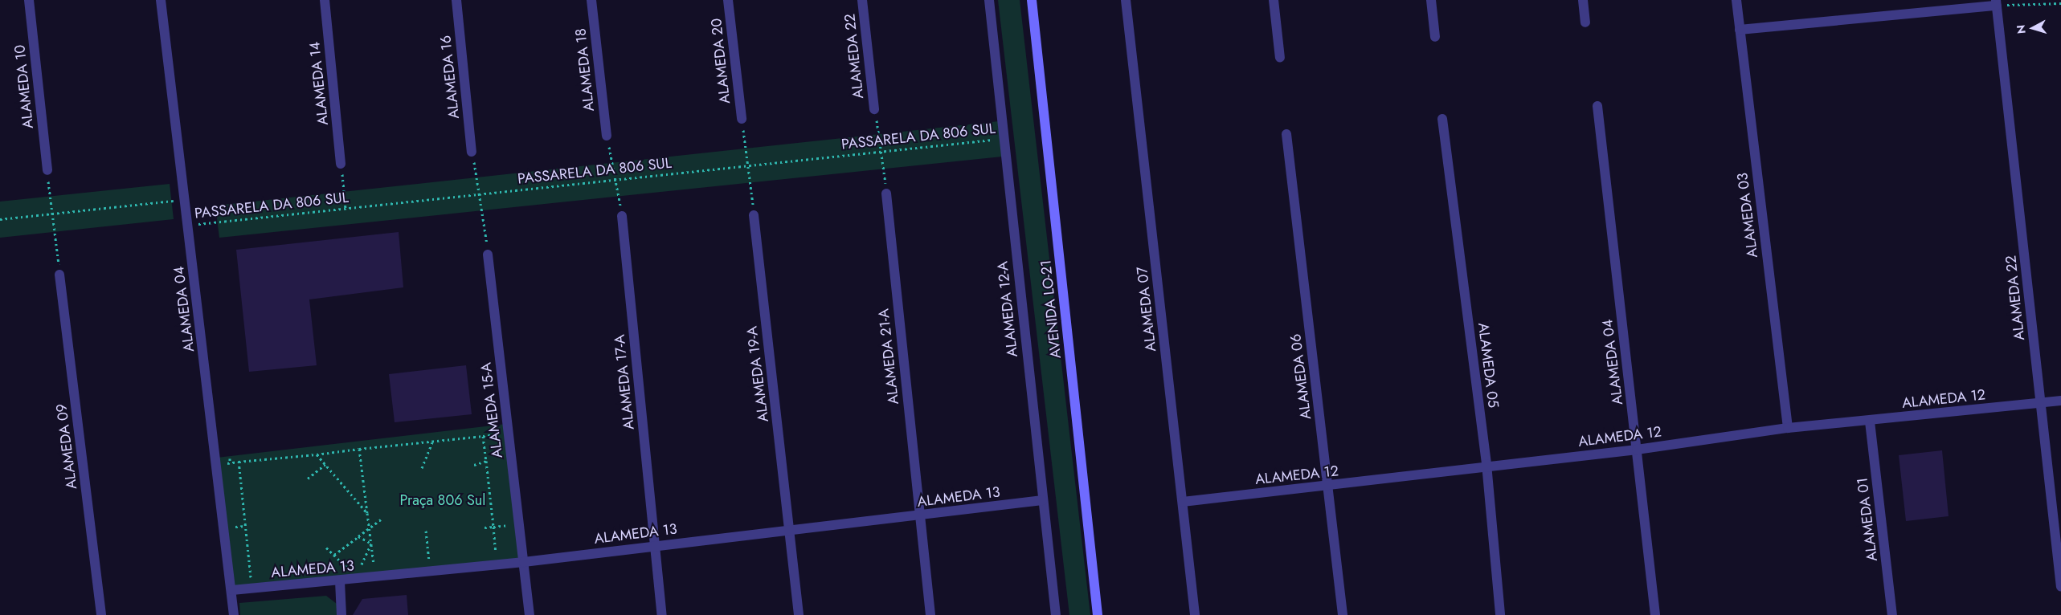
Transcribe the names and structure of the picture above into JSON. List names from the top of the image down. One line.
{"streets":{"street":["ALAMEDA 22","ALAMEDA 20","ALAMEDA 18","ALAMEDA 16","ALAMEDA 14","ALAMEDA 10","ALAMEDA 03","ALAMEDA 04","ALAMEDA 12-A","AVENIDA LO-21","ALAMEDA 07","ALAMEDA 21-A","ALAMEDA 05","ALAMEDA 19-A","ALAMEDA 06","ALAMEDA 17-A","ALAMEDA 12","ALAMEDA 15-A","ALAMEDA 09","ALAMEDA 13","ALAMEDA 01"],"path":["PASSARELA DA 806 SUL"]},"crossings":[["ALAMEDA 22","ALAMEDA 12"],["PASSARELA DA 806 SUL","ALAMEDA 04"],["PASSARELA DA 806 SUL","ALAMEDA 12-A"],["ALAMEDA 03","ALAMEDA 12"],["ALAMEDA 04","ALAMEDA 12"],["ALAMEDA 04","ALAMEDA 13"],["ALAMEDA 12-A","ALAMEDA 13"],["ALAMEDA 07","ALAMEDA 12"],["ALAMEDA 21-A","ALAMEDA 13"],["ALAMEDA 05","ALAMEDA 12"],["ALAMEDA 19-A","ALAMEDA 13"],["ALAMEDA 06","ALAMEDA 12"],["ALAMEDA 17-A","ALAMEDA 13"],["ALAMEDA 12","ALAMEDA 01"],["ALAMEDA 15-A","ALAMEDA 13"]],"parks":["Praça 806 Sul"],"north":"left"}
